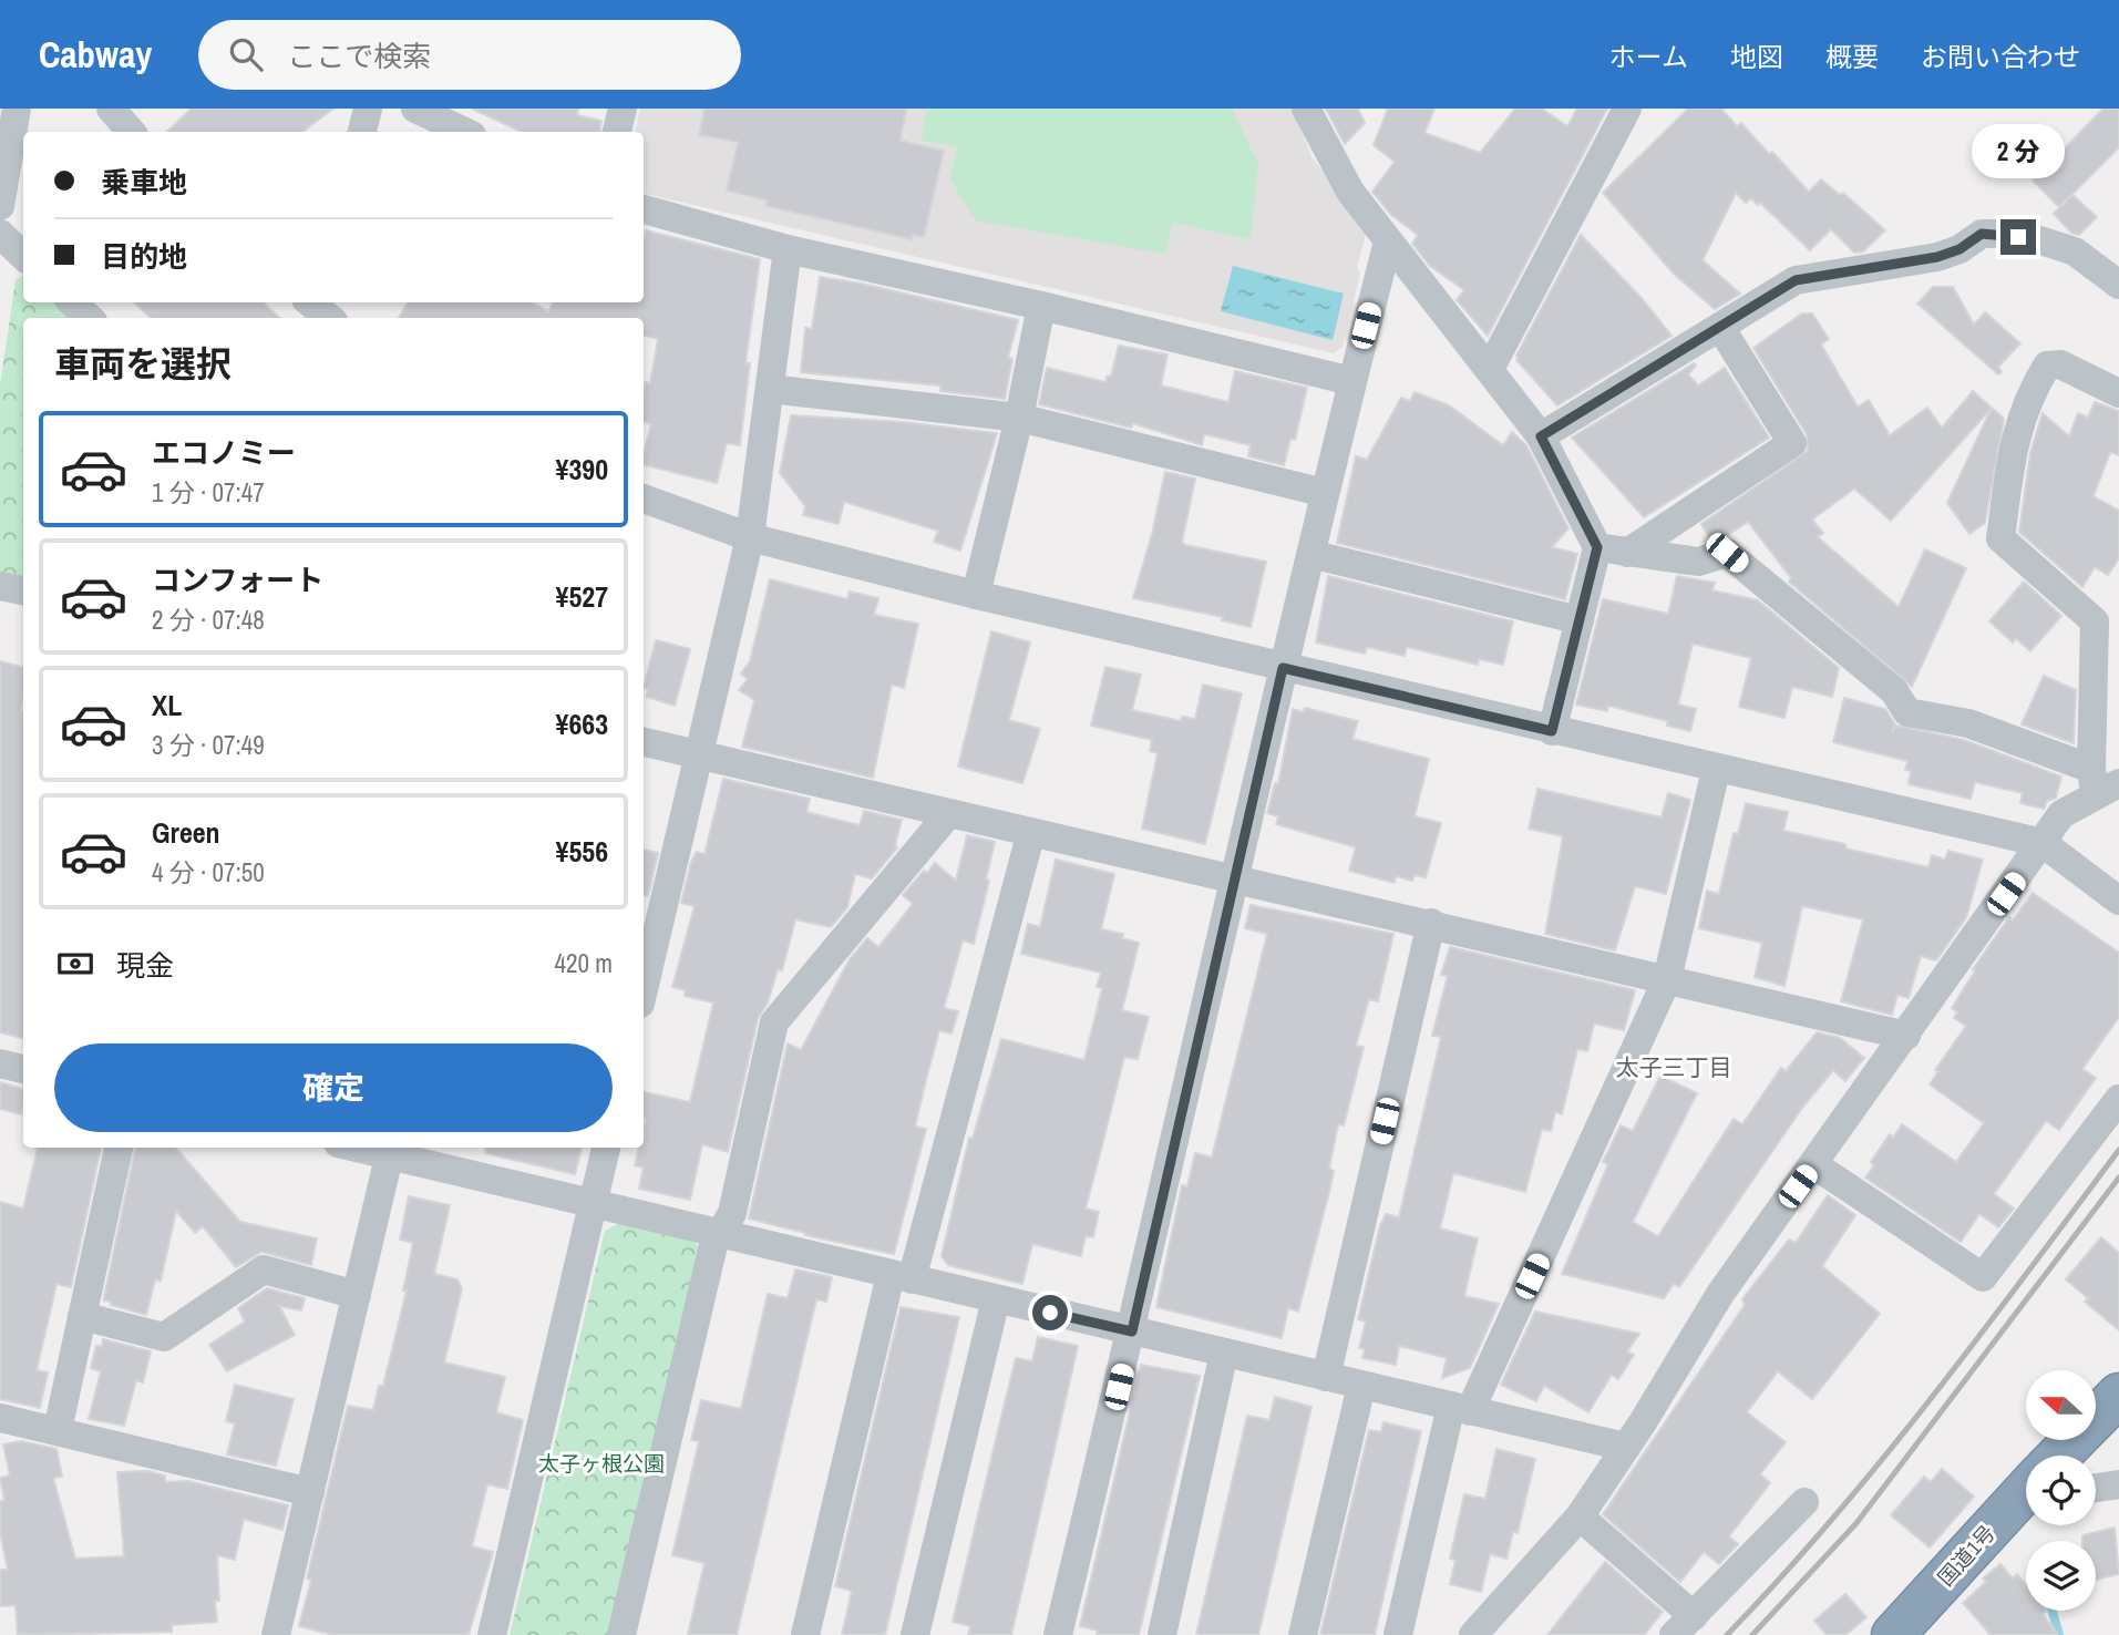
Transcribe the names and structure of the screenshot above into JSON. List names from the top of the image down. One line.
{"streets":{"highway":["国道1号"]},"districts":["太子三丁目"],"parks":["太子ヶ根公園"],"north":"left","page":{"header":"Cabway","search":"ここで検索","nav":["ホーム","地図","概要","お問い合わせ"],"bubble":"2 分","banner":["乗車地","目的地"],"heading":"車両を選択","list":[{"name":"エコノミー","note":"1 分 · 07:47","value":"¥390"},{"name":"コンフォート","note":"2 分 · 07:48","value":"¥527"},{"name":"XL","note":"3 分 · 07:49","value":"¥663"},{"name":"Green","note":"4 分 · 07:50","value":"¥556"}],"pay":["現金","420 m"],"buttons":"確定"}}
